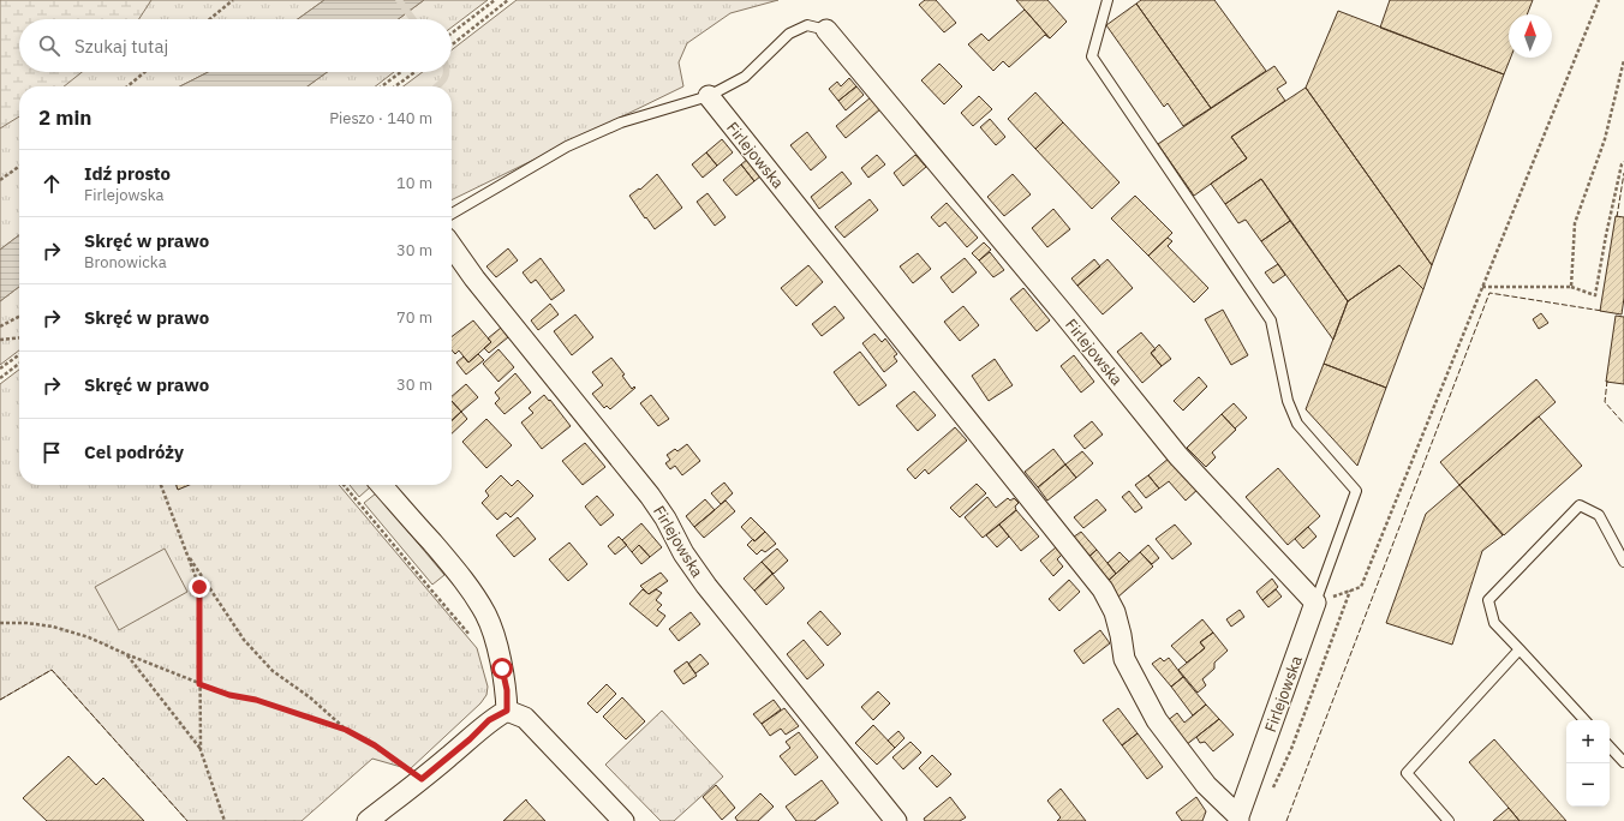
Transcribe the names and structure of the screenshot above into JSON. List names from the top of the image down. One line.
{"streets":{"street":["Firlejowska"]},"north":"top","page":{"search":"Szukaj tutaj","heading":["2 min","Pieszo · 140 m"],"list":[["Idź prosto","Firlejowska","10 m"],["Skręć w prawo","Bronowicka","30 m"],["Skręć w prawo","70 m"],["Skręć w prawo","30 m"],"Cel podróży"],"map_buttons":["+","−"]}}
